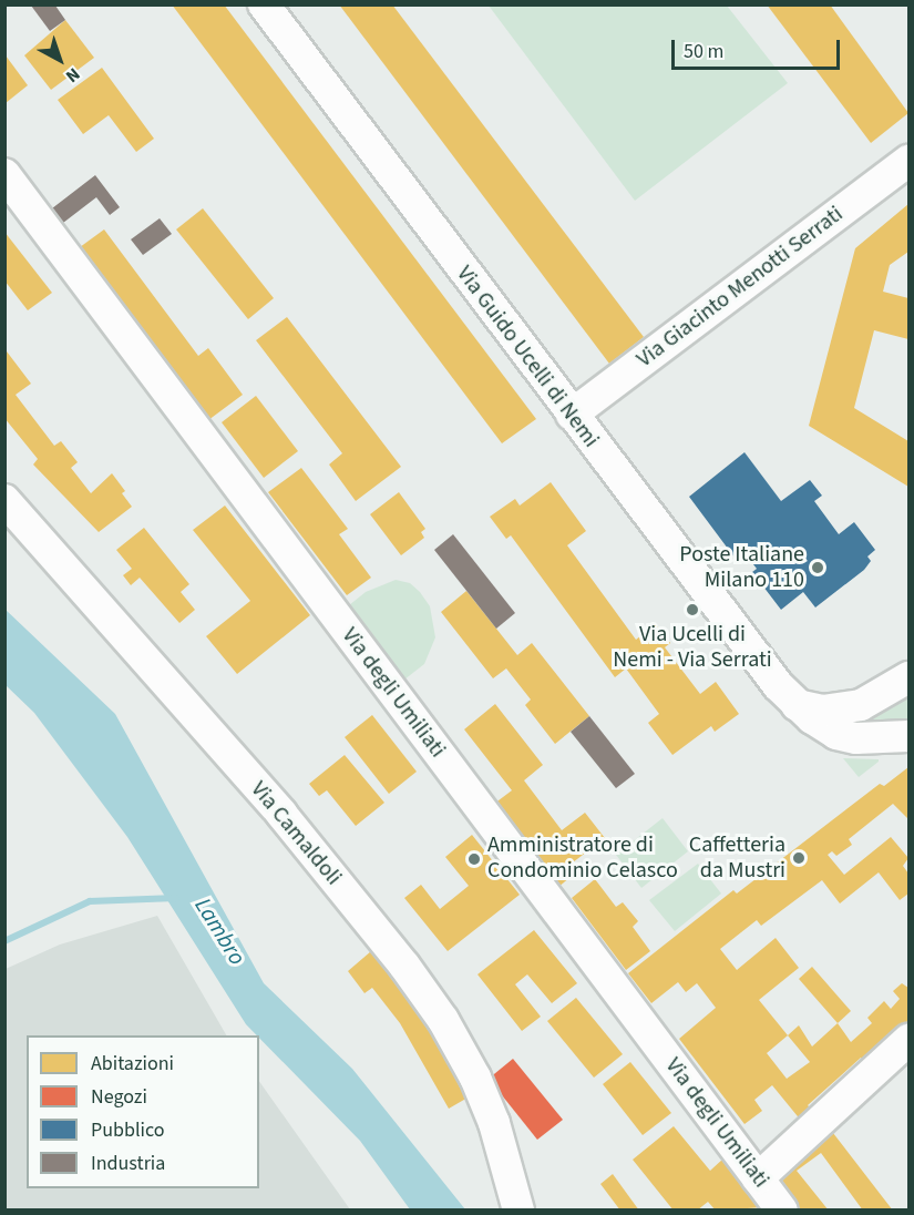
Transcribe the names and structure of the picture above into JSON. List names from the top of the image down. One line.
{"streets":{"street":["Via Giacinto Menotti Serrati","Via Guido Ucelli di Nemi","Via degli Umiliati","Via Camaldoli"]},"crossings":[["Via Giacinto Menotti Serrati","Via Guido Ucelli di Nemi"]],"water":["Lambro"],"places":["Poste Italiane Milano 110","Via Ucelli di Nemi - Via Serrati","Caffetteria da Mustri","Amministratore di Condominio Celasco"],"legend":["Abitazioni","Negozi","Pubblico","Industria"],"scale_bar":"50 m","north":"bottom right"}
